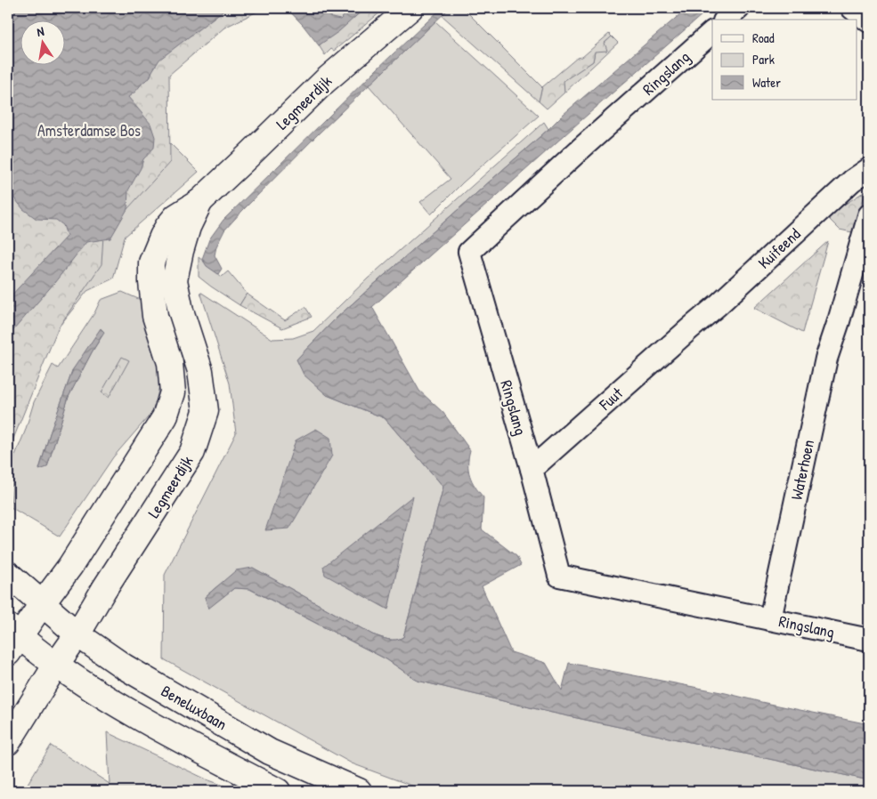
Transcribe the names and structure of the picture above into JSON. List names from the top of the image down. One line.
{"streets":{"street":["Ringslang","Legmeerdijk","Kuifeend","Fuut","Waterhoen","Beneluxbaan"]},"crossings":[["Ringslang","Fuut"],["Ringslang","Waterhoen"],["Legmeerdijk","Beneluxbaan"],["Kuifeend","Fuut"]],"parks":["Amsterdamse Bos"],"legend":["Road","Park","Water"],"north":"top"}
